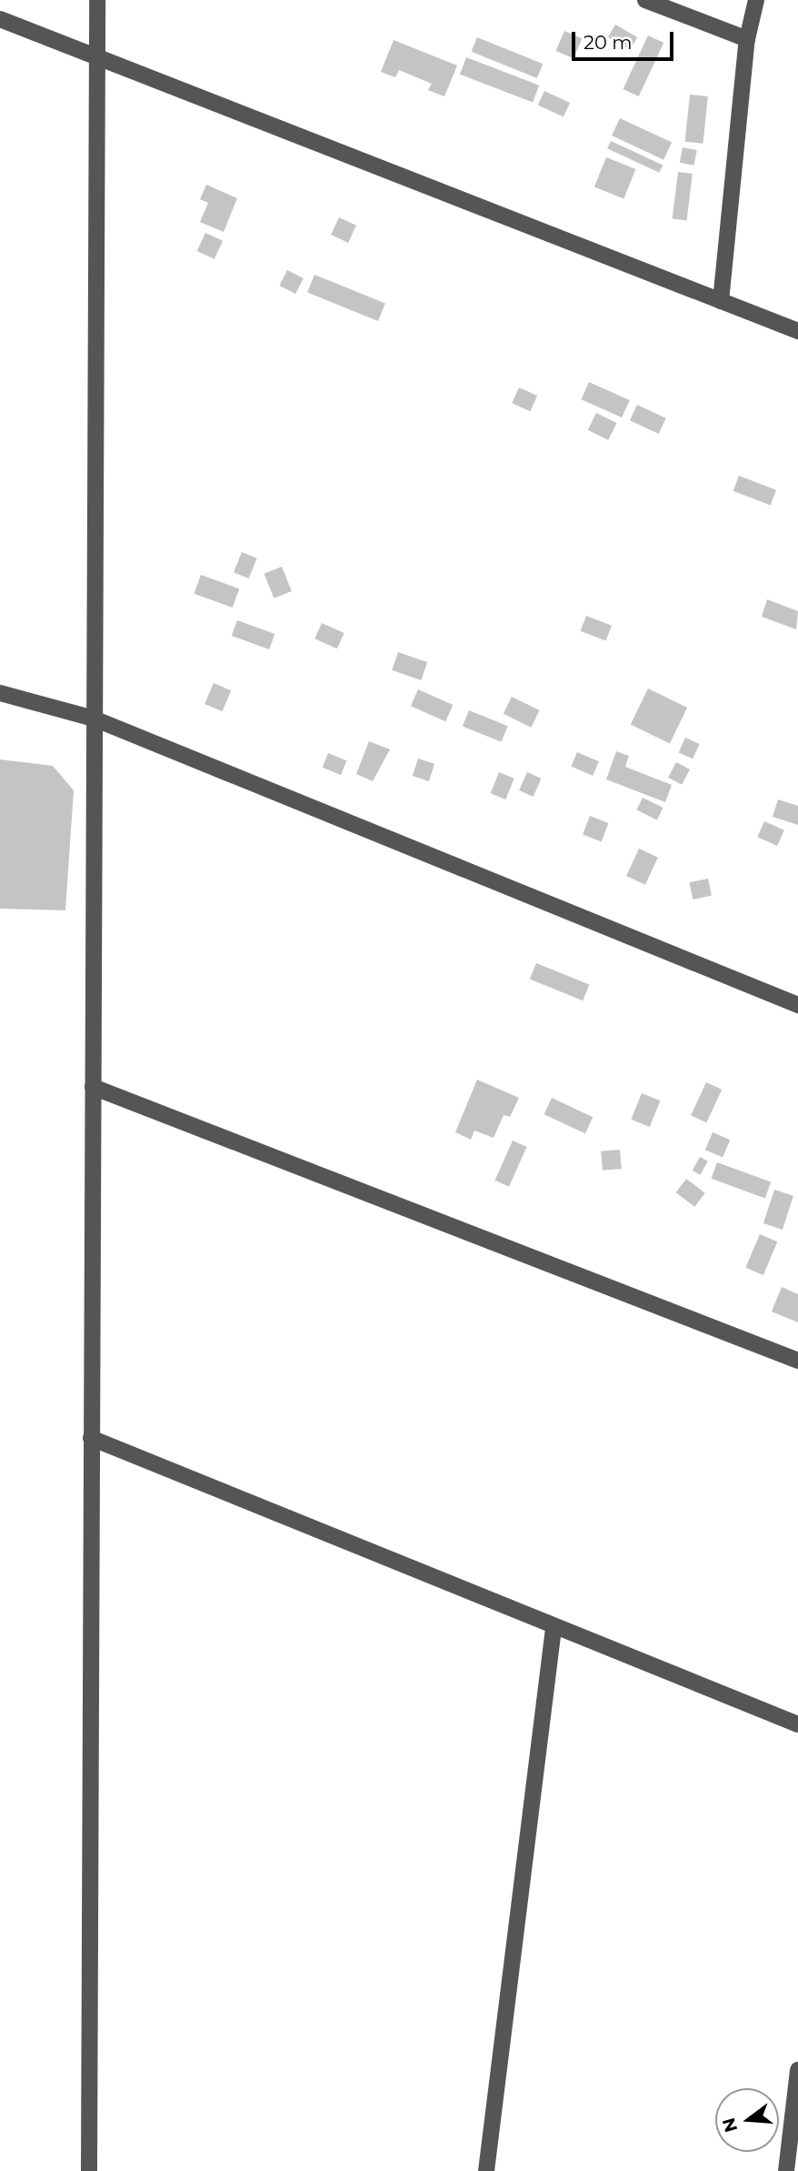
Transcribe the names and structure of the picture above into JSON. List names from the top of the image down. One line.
{"scale_bar":"20 m","north":"left"}
